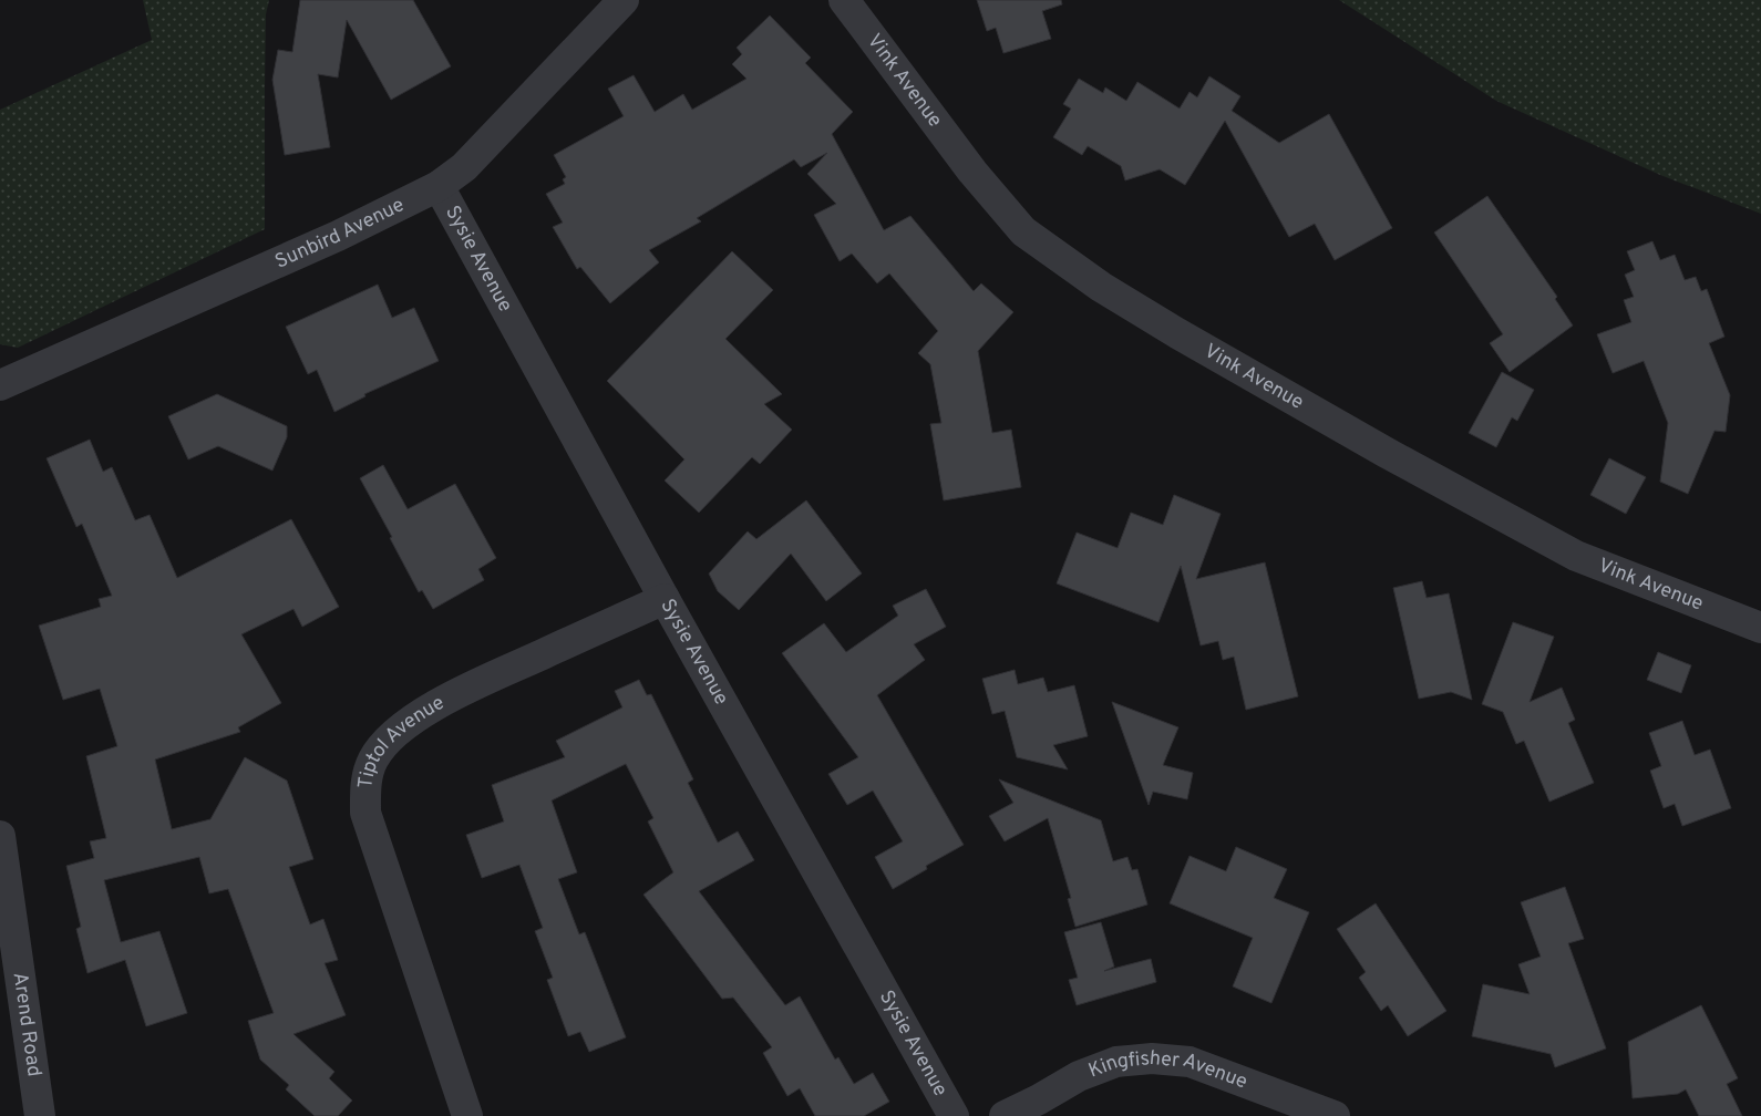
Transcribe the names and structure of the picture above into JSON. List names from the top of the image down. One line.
{"streets":{"street":["Vink Avenue","Sunbird Avenue","Sysie Avenue","Tiptol Avenue","Arend Road","Kingfisher Avenue"]},"crossings":[["Sunbird Avenue","Sysie Avenue"],["Sysie Avenue","Tiptol Avenue"]]}
